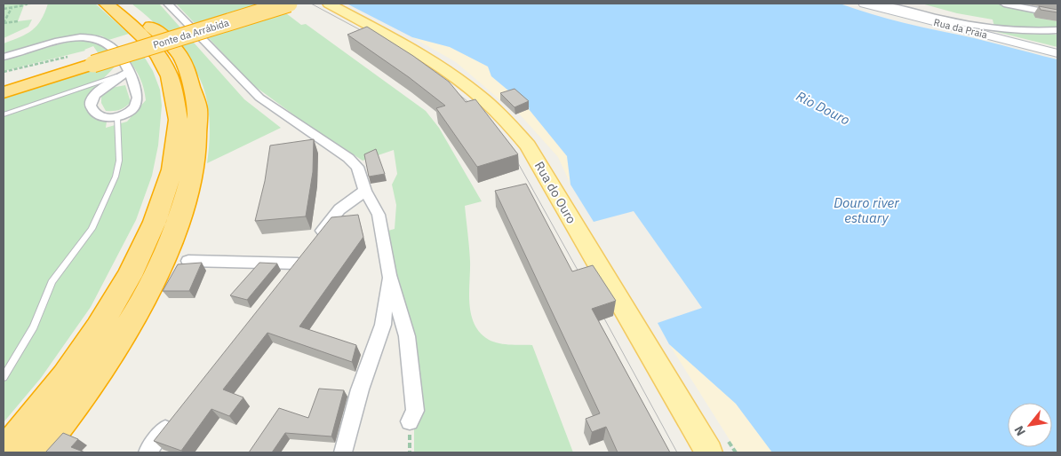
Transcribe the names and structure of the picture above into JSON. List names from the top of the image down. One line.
{"streets":{"highway":["Ponte da Arrábida"],"main road":["Rua da Praia","Rua do Ouro"]},"water":["Rio Douro","Douro river estuary"],"north":"bottom left"}
